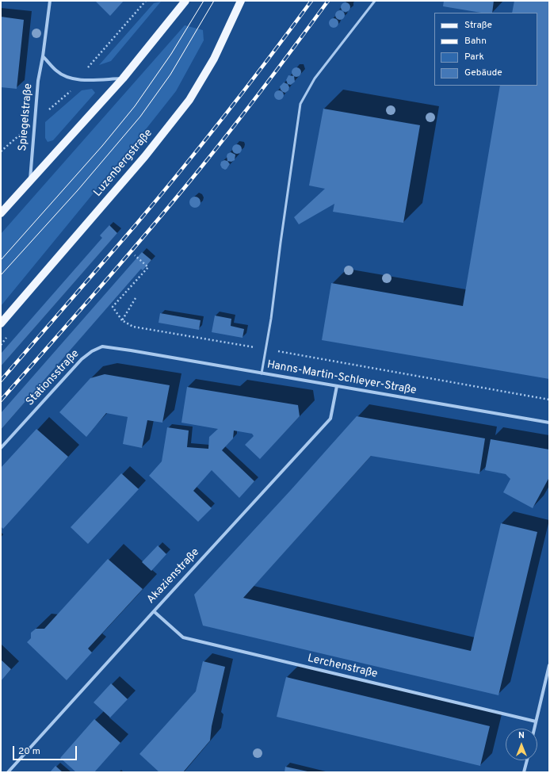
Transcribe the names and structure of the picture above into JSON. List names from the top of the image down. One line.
{"streets":{"main road":["Luzenbergstraße"],"street":["Spiegelstraße","Stationsstraße","Hanns-Martin-Schleyer-Straße","Akazienstraße","Lerchenstraße"]},"crossings":[["Stationsstraße","Hanns-Martin-Schleyer-Straße"],["Hanns-Martin-Schleyer-Straße","Akazienstraße"],["Akazienstraße","Lerchenstraße"]],"legend":["Straße","Bahn","Park","Gebäude"],"scale_bar":"20 m","north":"top"}
